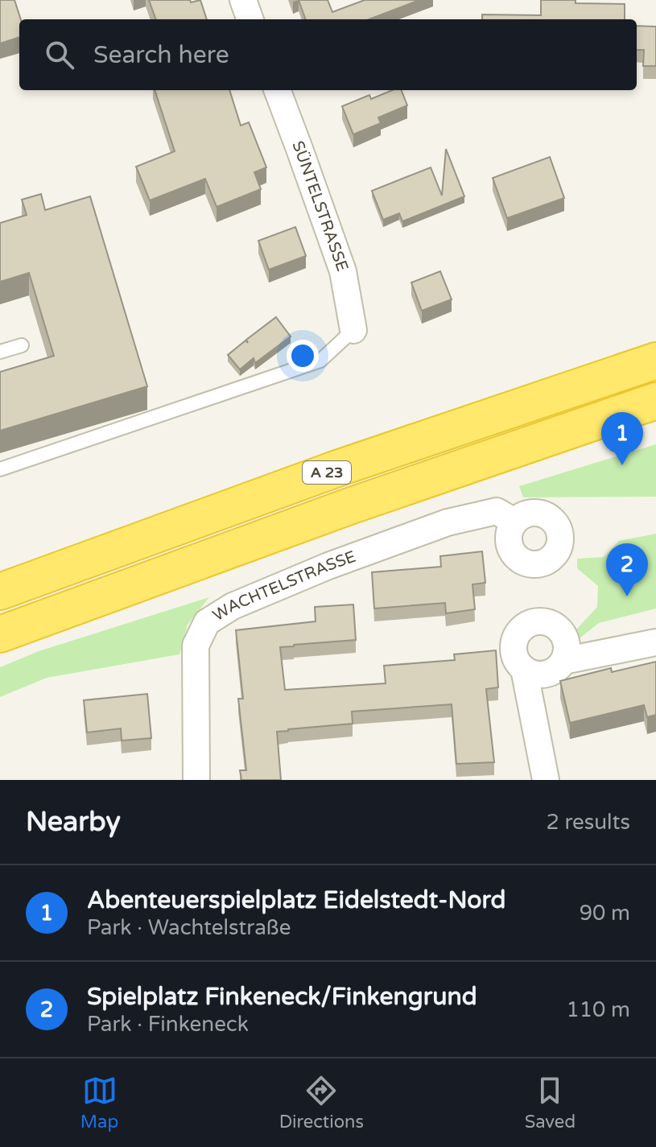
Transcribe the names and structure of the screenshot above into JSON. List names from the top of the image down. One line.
{"streets":{"highway":["A 23"],"street":["SÜNTELSTRASSE","WACHTELSTRASSE"]},"page":{"search":"Search here","pins":["1","2"],"heading":["Nearby","2 results"],"list":[{"mark":"1","name":"Abenteuerspielplatz Eidelstedt-Nord","note":"Park · Wachtelstraße","value":"90 m"},{"mark":"2","name":"Spielplatz Finkeneck/Finkengrund","note":"Park · Finkeneck","value":"110 m"}],"nav":["Map","Directions","Saved"]}}
